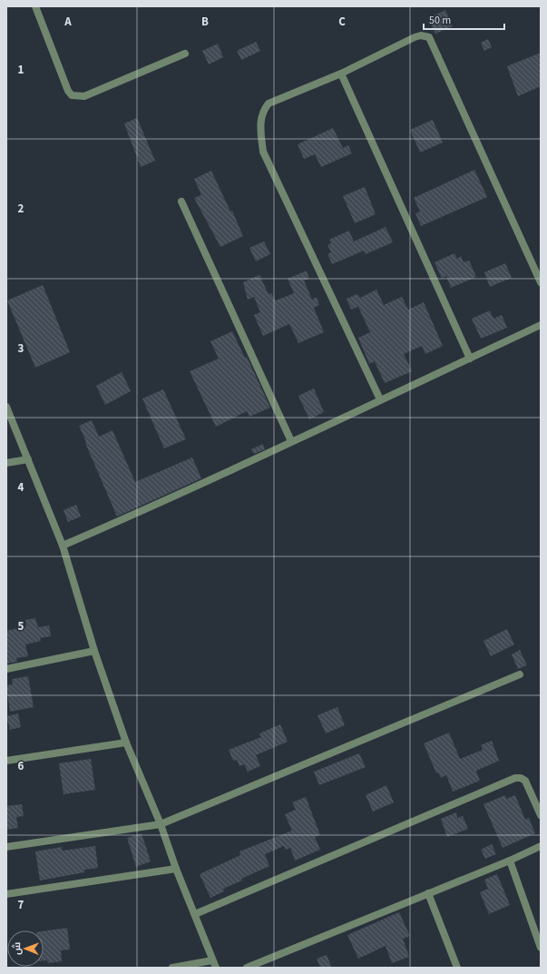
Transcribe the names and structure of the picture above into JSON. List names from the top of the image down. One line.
{"scale_bar":"50 m","north":"left","grid":{"columns":["A","B","C"],"rows":["1","2","3","4","5","6","7"]}}
